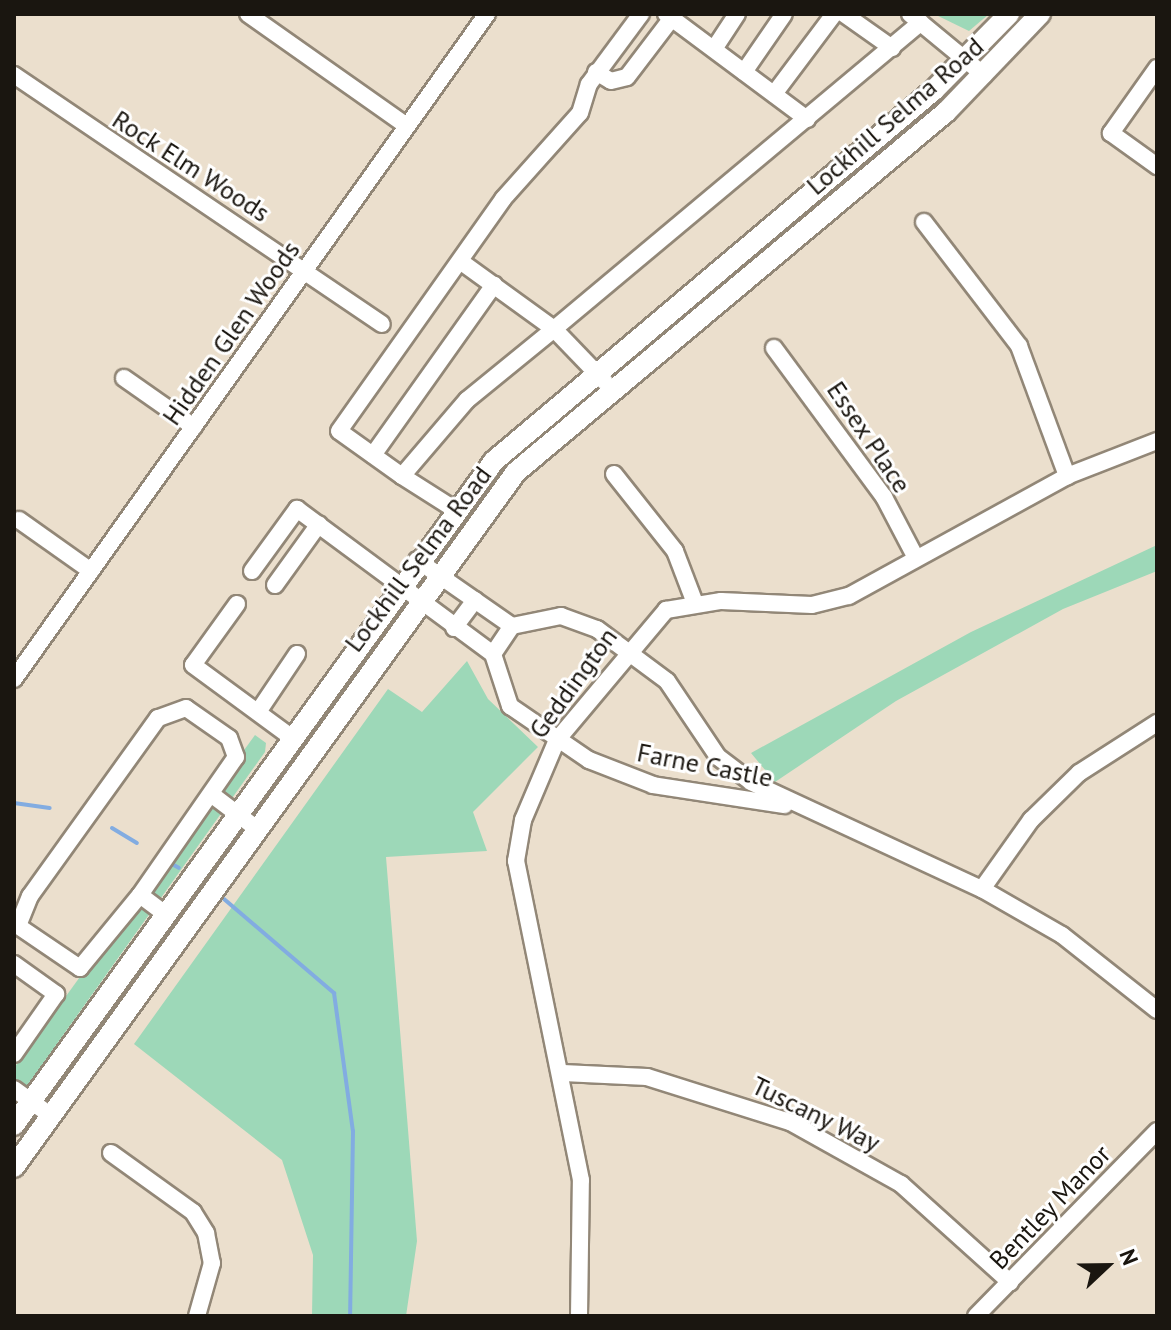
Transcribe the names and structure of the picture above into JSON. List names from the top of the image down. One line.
{"streets":{"main road":["Lockhill Selma Road"],"street":["Rock Elm Woods","Hidden Glen Woods","Essex Place","Geddington","Farne Castle","Tuscany Way","Bentley Manor"]},"crossings":[["Rock Elm Woods","Hidden Glen Woods"],["Essex Place","Geddington"],["Geddington","Farne Castle"],["Geddington","Tuscany Way"],["Tuscany Way","Bentley Manor"]],"north":"right"}
